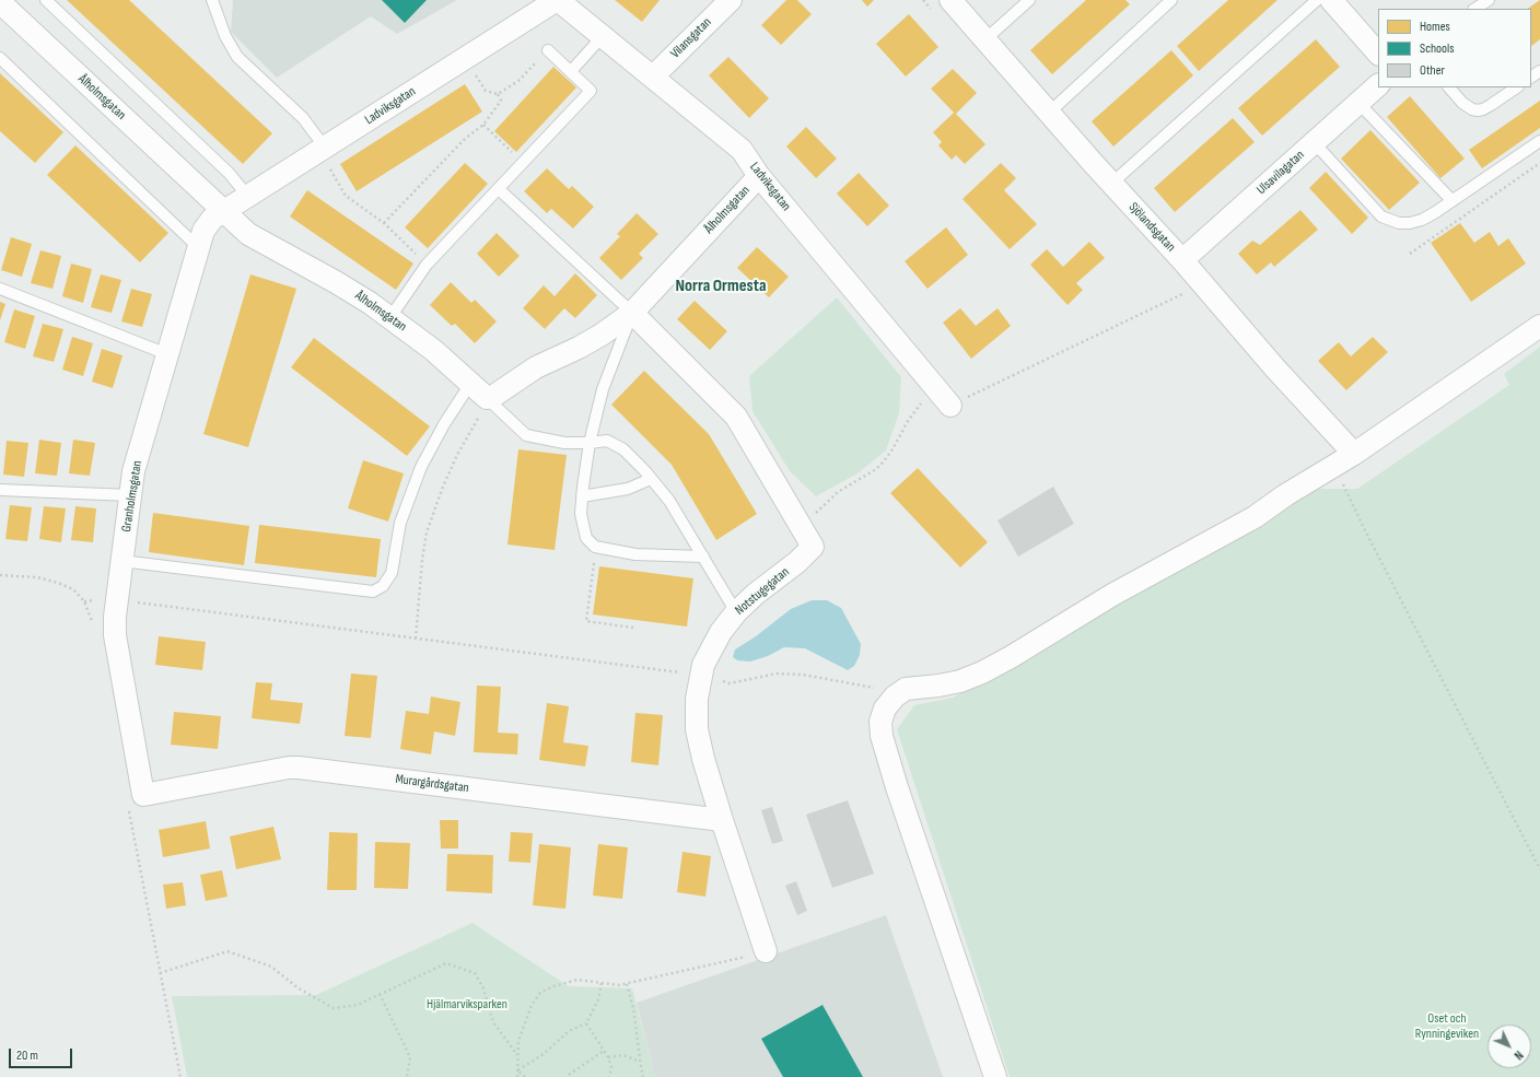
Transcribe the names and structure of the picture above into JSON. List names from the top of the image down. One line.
{"streets":{"street":["Vilansgatan","Ålholmsgatan","Ladviksgatan","Ulsavilagatan","Sjölandsgatan","Granholmsgatan","Notstugegatan","Murargårdsgatan"]},"crossings":[["Vilansgatan","Ladviksgatan"],["Ålholmsgatan","Ladviksgatan"],["Ålholmsgatan","Granholmsgatan"],["Ålholmsgatan","Notstugegatan"],["Ladviksgatan","Granholmsgatan"],["Ulsavilagatan","Sjölandsgatan"],["Granholmsgatan","Murargårdsgatan"],["Notstugegatan","Murargårdsgatan"]],"districts":["Norra Ormesta"],"parks":["Hjälmarviksparken","Oset och Rynningeviken"],"legend":["Homes","Schools","Other"],"scale_bar":"20 m","north":"bottom right"}
